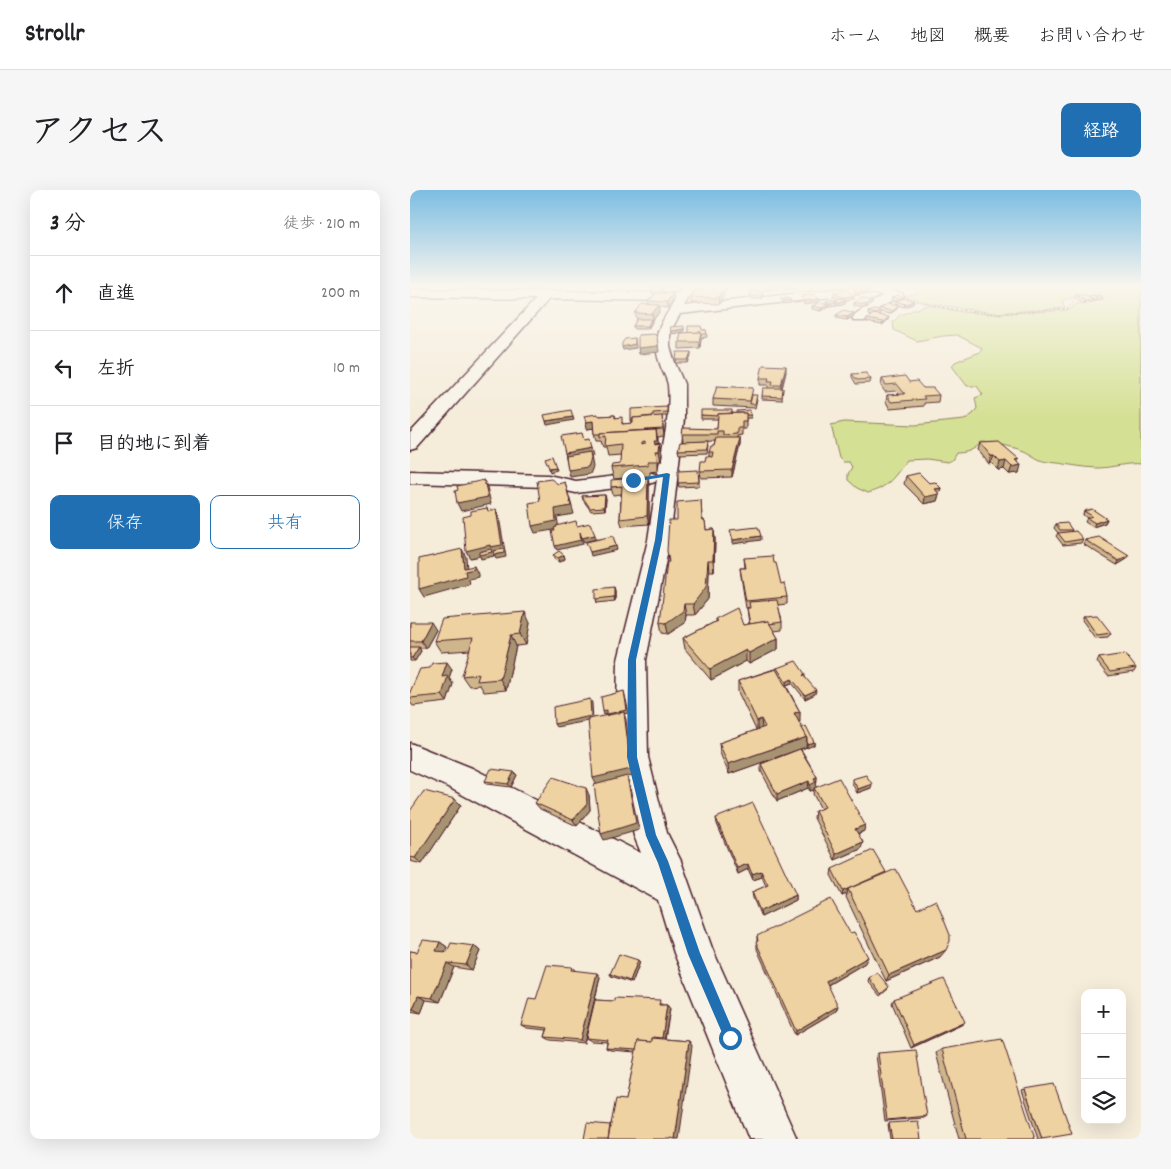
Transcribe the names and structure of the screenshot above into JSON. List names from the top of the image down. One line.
{"page":{"header":"Strollr","nav":["ホーム","地図","概要","お問い合わせ"],"title":"アクセス","buttons":["経路",["保存","共有"]],"heading":["3 分","徒歩 · 210 m"],"list":[["直進","200 m"],["左折","10 m"],"目的地に到着"],"map_buttons":["+","−"]}}
